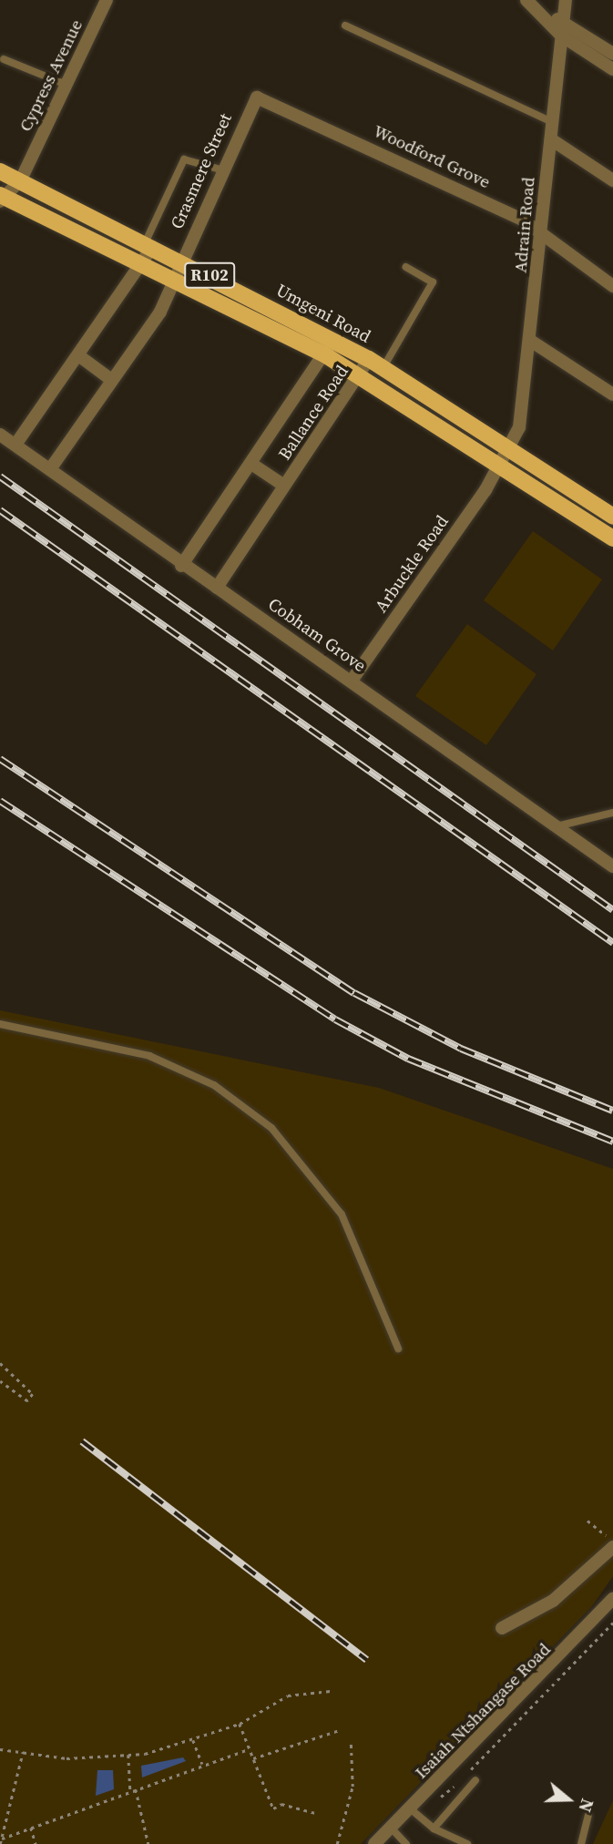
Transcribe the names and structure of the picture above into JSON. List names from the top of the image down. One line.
{"streets":{"main road":["R102","Umgeni Road"],"street":["Cypress Avenue","Woodford Grove","Grasmere Street","Adrain Road","Ballance Road","Arbuckle Road","Cobham Grove","Isaiah Ntshangase Road"]},"crossings":[["Cypress Avenue","Umgeni Road"],["Woodford Grove","Grasmere Street"],["Woodford Grove","Adrain Road"],["Grasmere Street","Umgeni Road"],["Grasmere Street","Cobham Grove"],["Adrain Road","Umgeni Road"],["Adrain Road","Arbuckle Road"],["Umgeni Road","Ballance Road"],["Umgeni Road","Arbuckle Road"],["Ballance Road","Cobham Grove"],["Arbuckle Road","Cobham Grove"]],"north":"right"}
